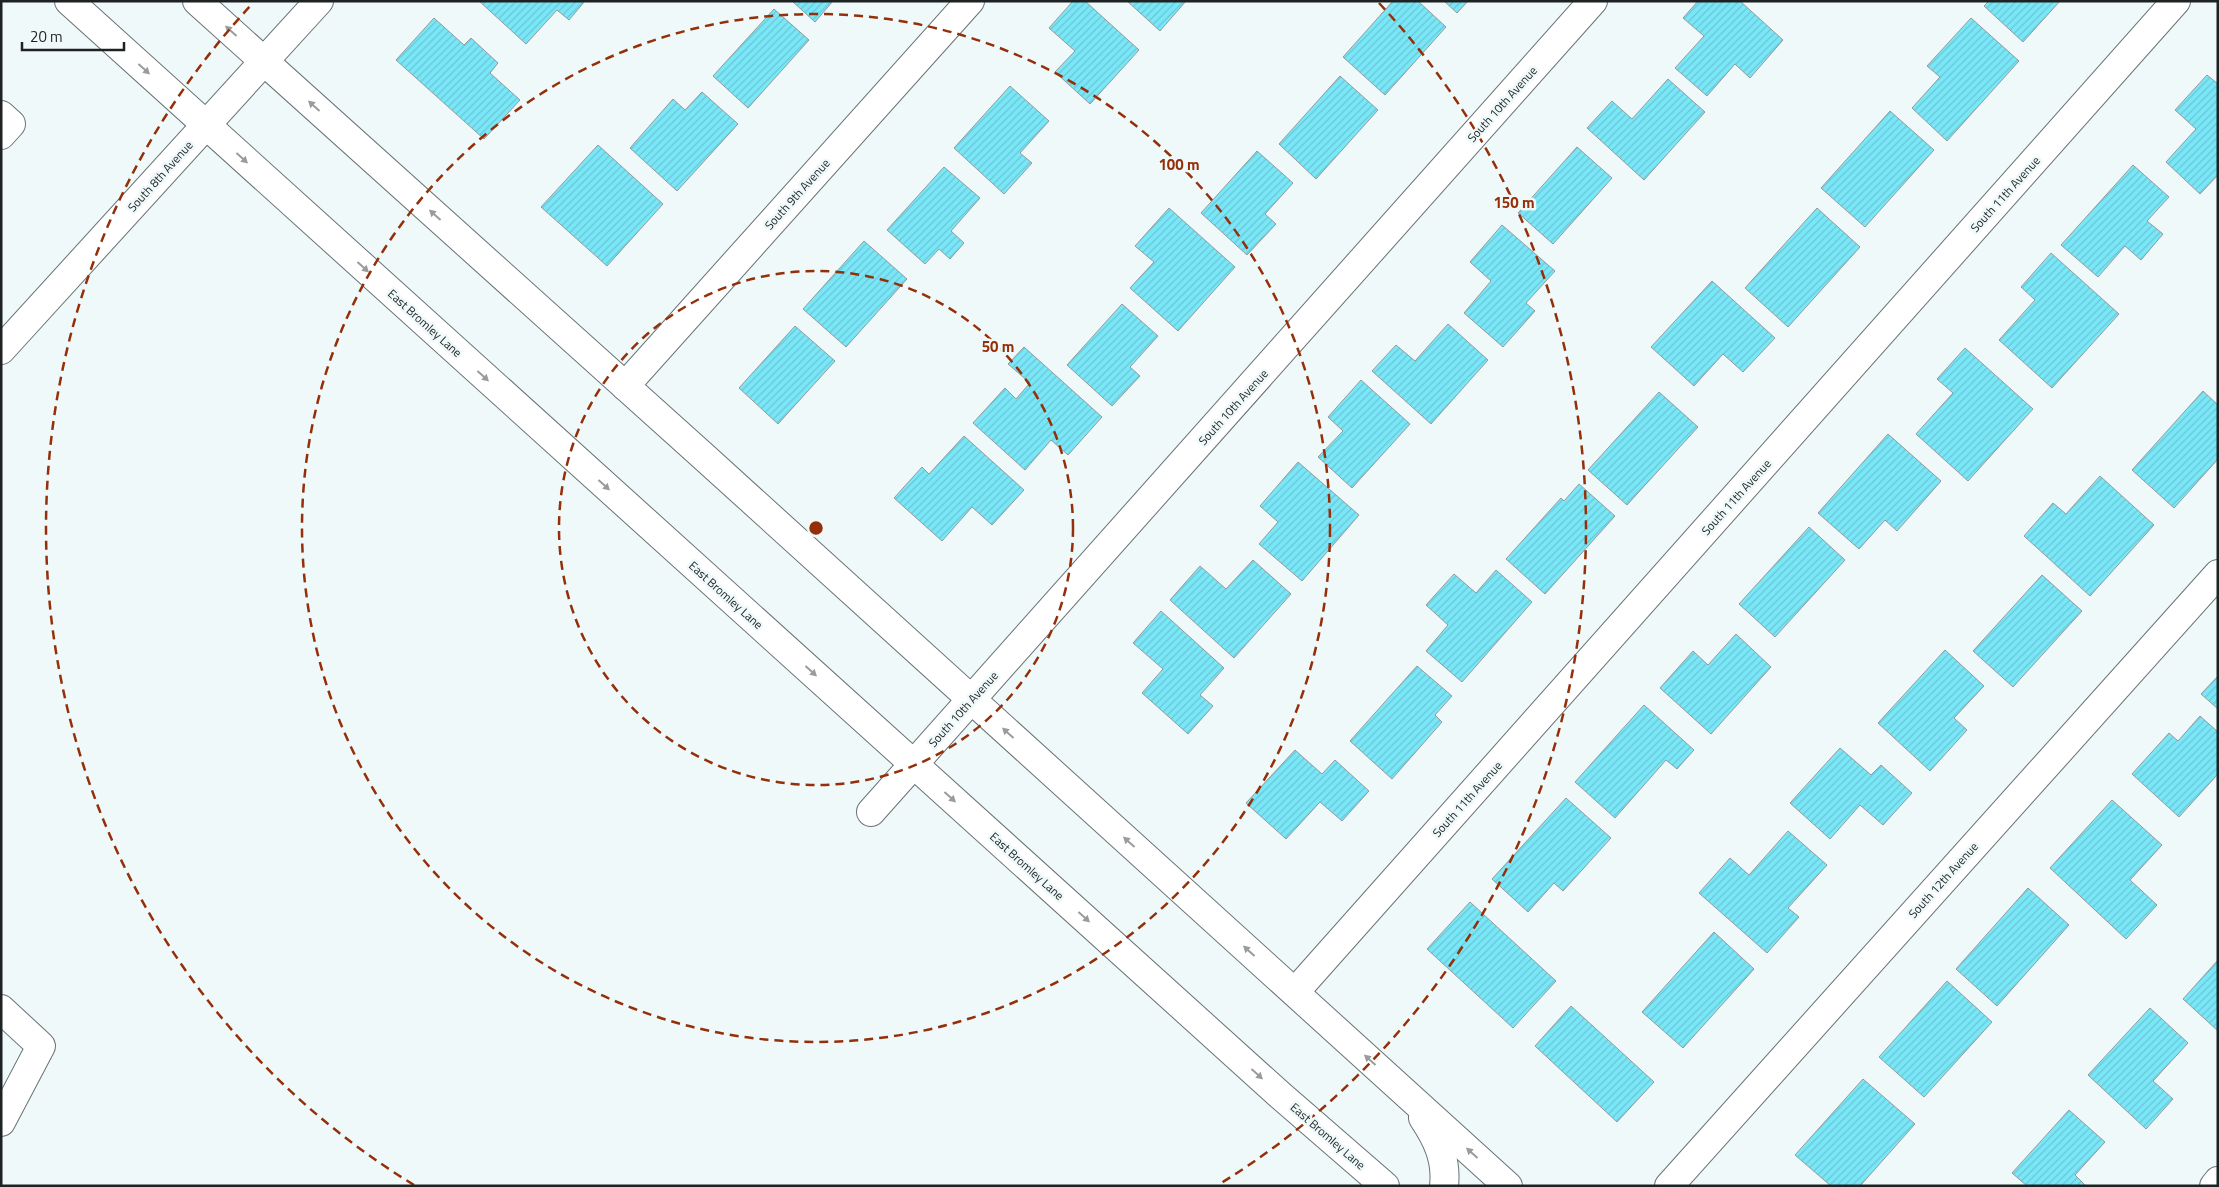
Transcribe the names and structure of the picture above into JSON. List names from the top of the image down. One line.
{"streets":{"street":["South 10th Avenue","South 8th Avenue","South 9th Avenue","South 11th Avenue","East Bromley Lane","South 12th Avenue"]},"crossings":[["South 10th Avenue","East Bromley Lane"],["South 8th Avenue","East Bromley Lane"]],"scale_bar":"20 m","rings":["100 m","150 m","50 m"]}
